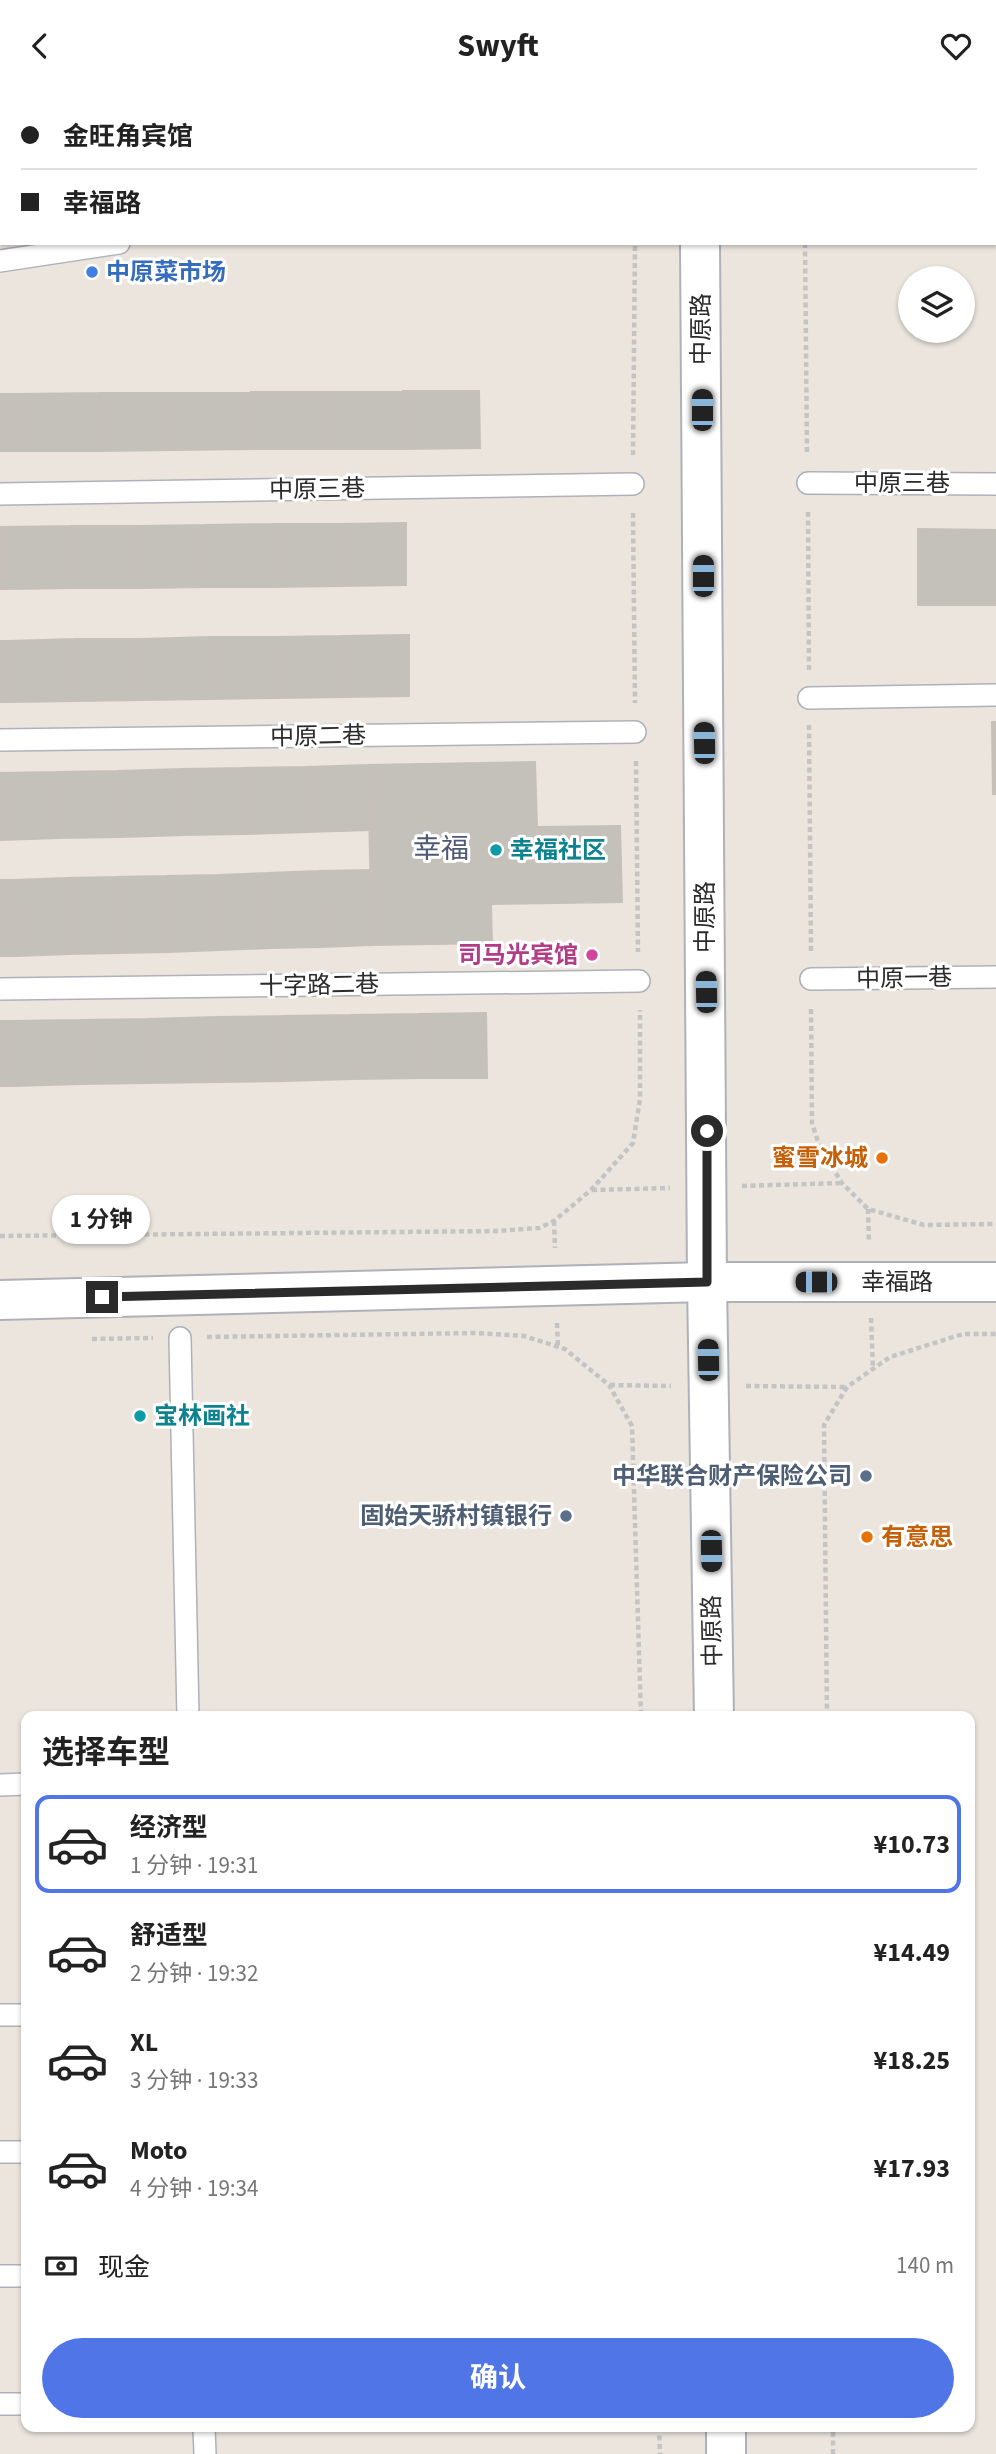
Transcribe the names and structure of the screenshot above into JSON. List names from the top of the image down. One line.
{"streets":{"main road":["中原路","幸福路"],"lane":["中原三巷","中原二巷","中原一巷","十字路二巷"]},"crossings":[["中原路","幸福路"]],"districts":["幸福"],"places":["中原菜市场","幸福社区","司马光宾馆","蜜雪冰城","宝林画社","中华联合财产保险公司","固始天骄村镇银行","有意思"],"page":{"header":"Swyft","banner":["金旺角宾馆","幸福路"],"bubble":"1 分钟","heading":"选择车型","list":[{"name":"经济型","note":"1 分钟 · 19:31","value":"¥10.73"},{"name":"舒适型","note":"2 分钟 · 19:32","value":"¥14.49"},{"name":"XL","note":"3 分钟 · 19:33","value":"¥18.25"},{"name":"Moto","note":"4 分钟 · 19:34","value":"¥17.93"}],"pay":["现金","140 m"],"buttons":"确认"}}
